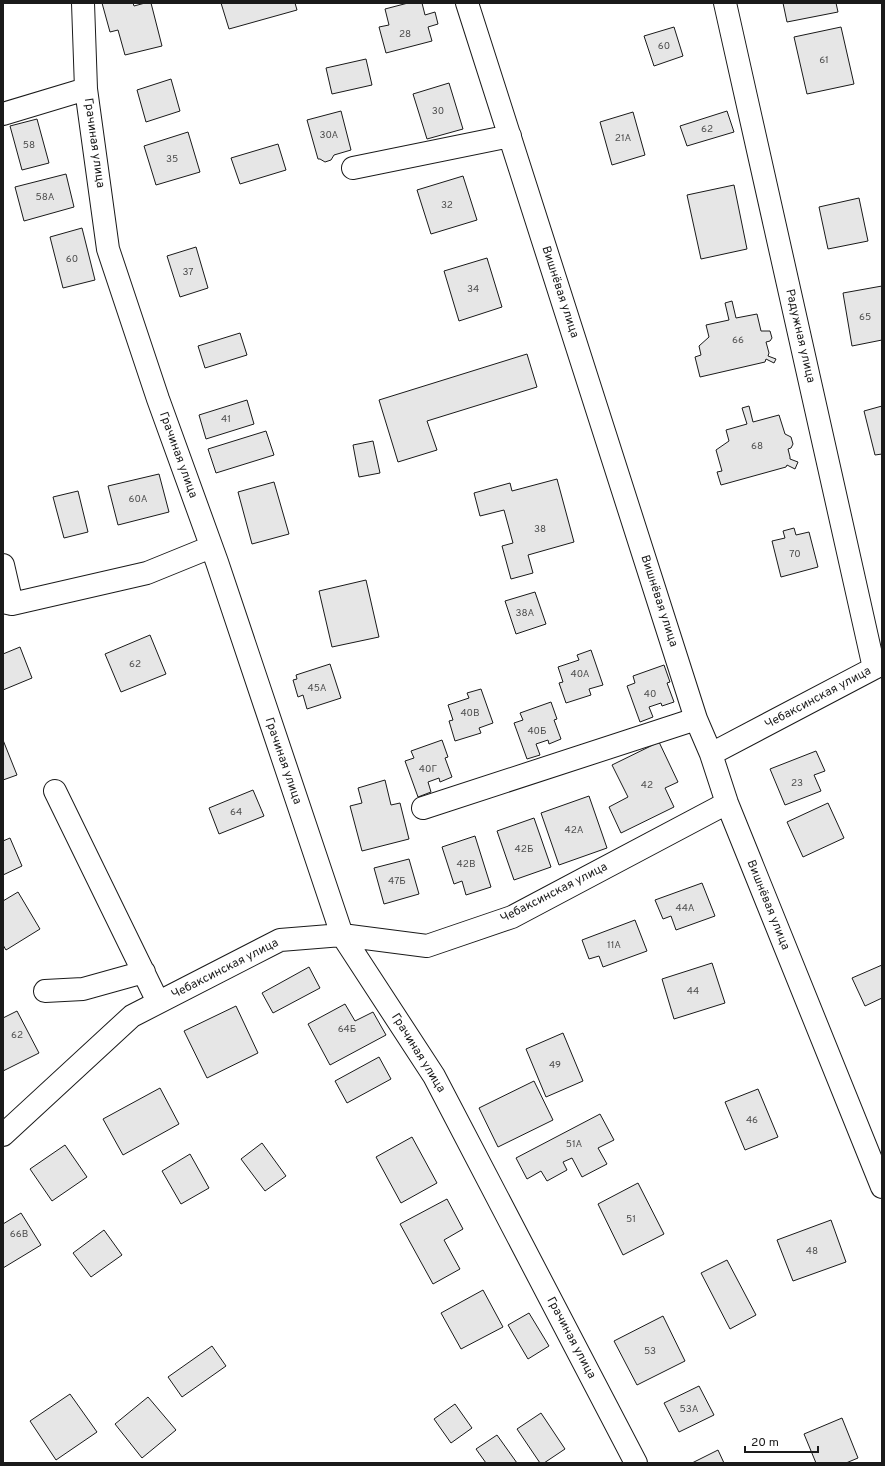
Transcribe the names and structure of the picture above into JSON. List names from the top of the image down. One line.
{"streets":{"street":["Грачиная улица","Вишнёвая улица","Радужная улица","Чебаксинская улица"]},"crossings":[["Грачиная улица","Чебаксинская улица"],["Вишнёвая улица","Чебаксинская улица"],["Радужная улица","Чебаксинская улица"]],"house_numbers":["28","60","61","30","62","30А","21А","58","35","58А","32","60","37","34","65","66","41","68","60А","38","70","38А","62","40А","45А","40","40В","40Б","40Г","23","42","64","42А","42Б","42В","47Б","44А","11А","44","64Б","62","49","46","51А","51","66В","48","53","53А"],"scale_bar":"20 m"}
